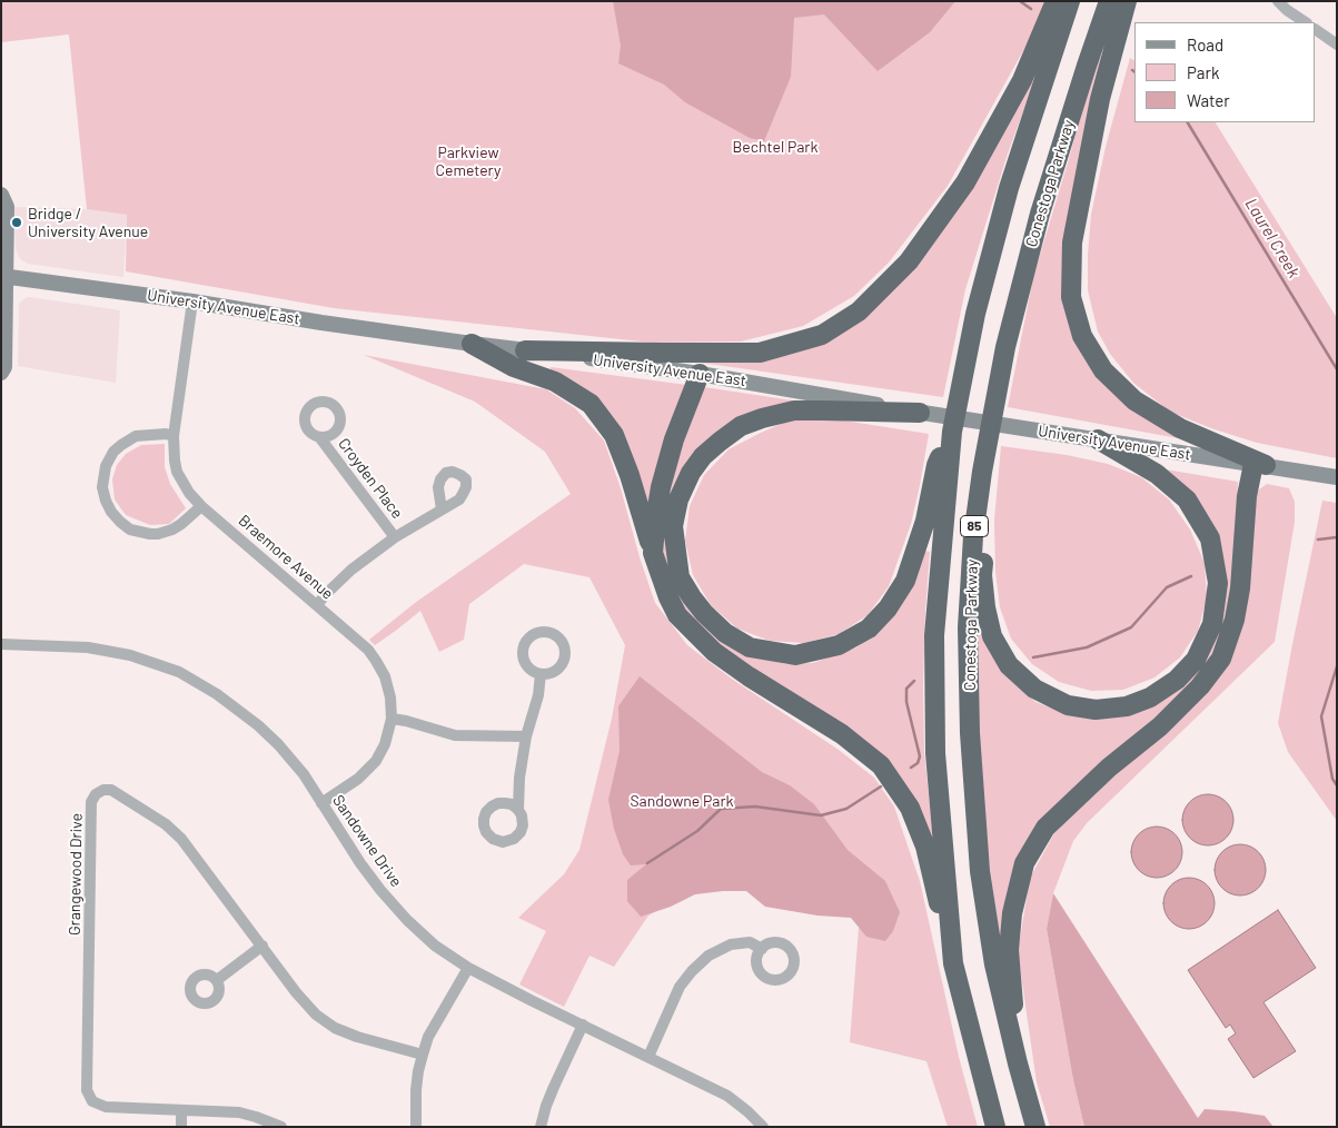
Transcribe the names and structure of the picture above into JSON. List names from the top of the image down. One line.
{"streets":{"highway":["Conestoga Parkway","85"],"main road":["University Avenue East"],"street":["Croyden Place","Braemore Avenue","Sandowne Drive","Grangewood Drive"]},"crossings":[["University Avenue East","Braemore Avenue"],["Braemore Avenue","Sandowne Drive"]],"water":["Laurel Creek"],"parks":["Bechtel Park","Parkview Cemetery","Sandowne Park"],"places":["Bridge / University Avenue"],"legend":["Road","Park","Water"]}
